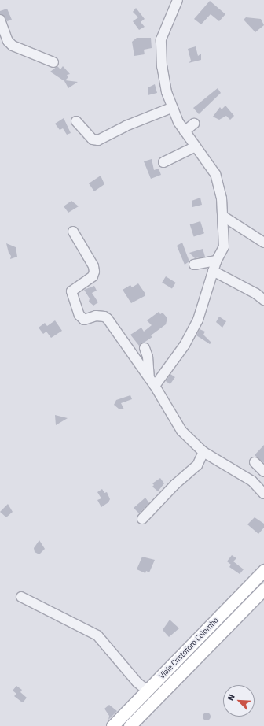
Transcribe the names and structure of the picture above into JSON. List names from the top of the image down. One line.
{"streets":{"main road":["Viale Cristoforo Colombo"]},"north":"top left"}
